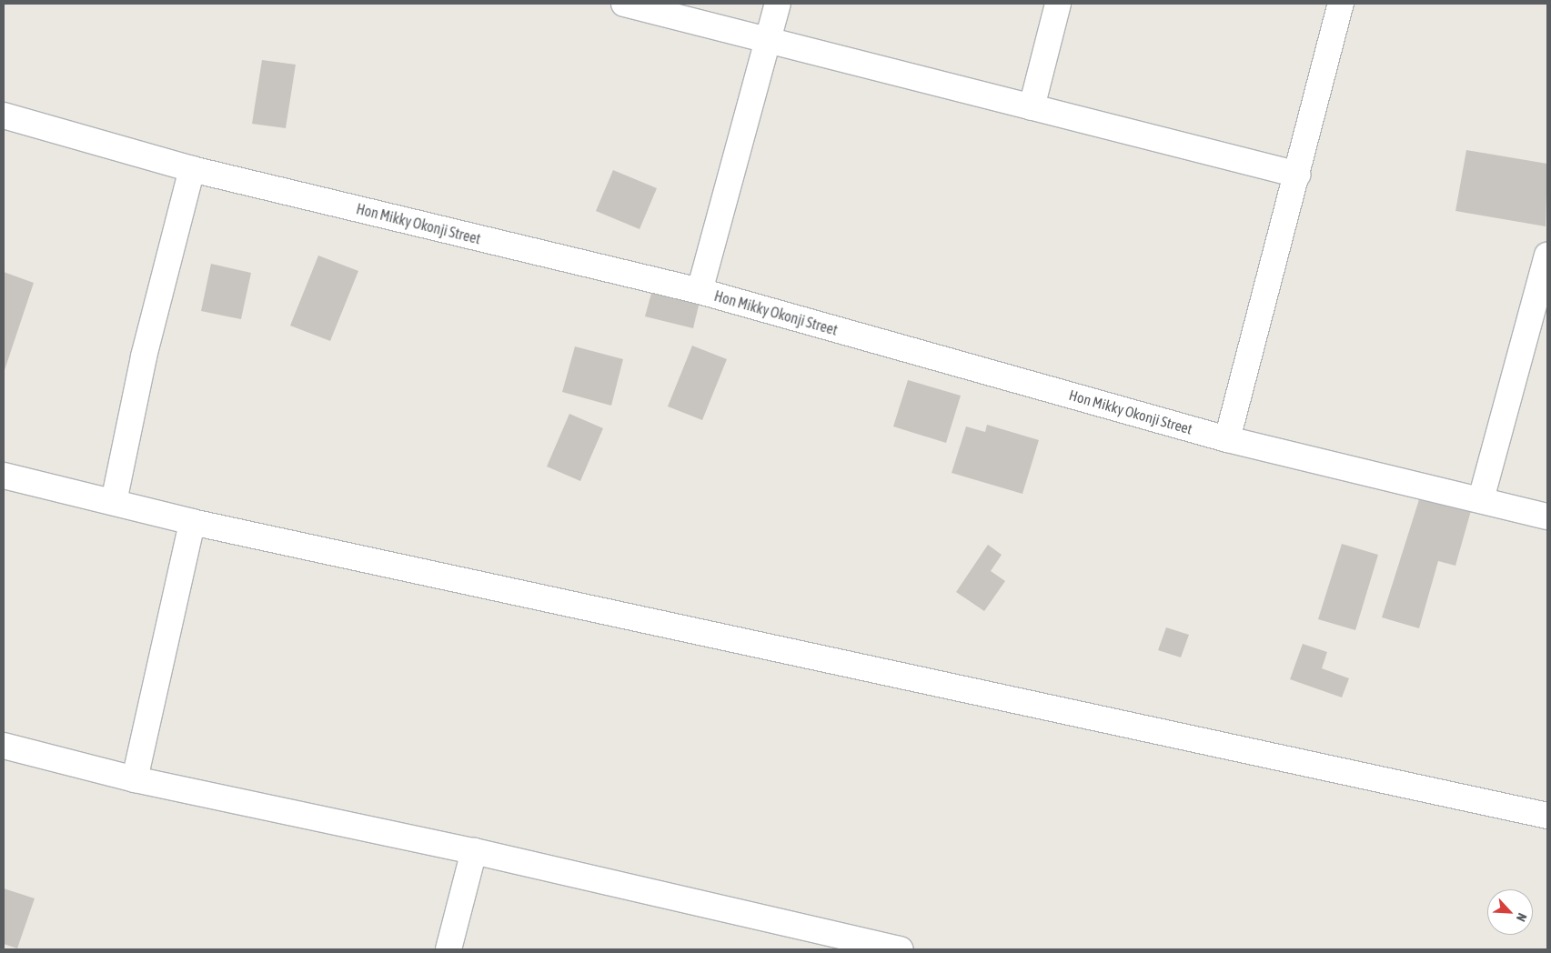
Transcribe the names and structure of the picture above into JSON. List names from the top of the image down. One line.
{"streets":{"street":["Hon Mikky Okonji Street"]},"north":"bottom right"}
